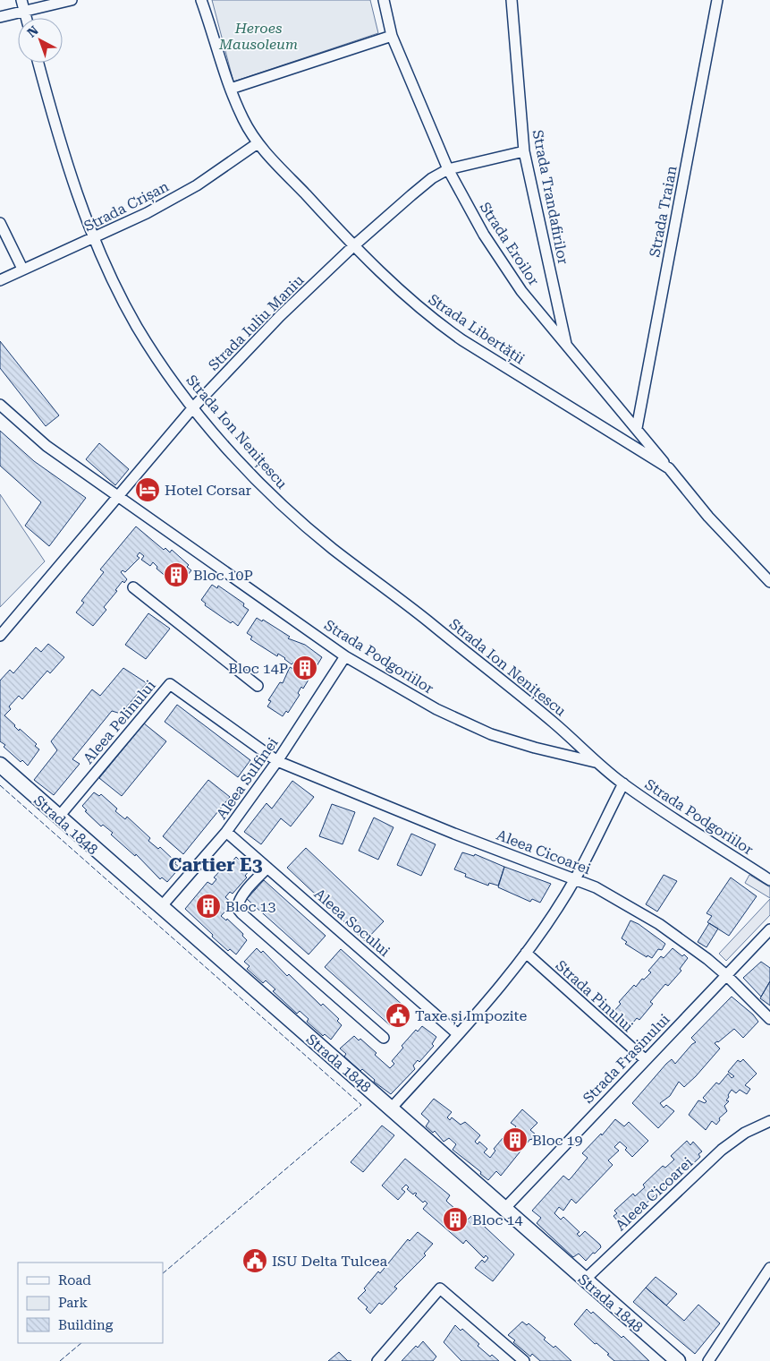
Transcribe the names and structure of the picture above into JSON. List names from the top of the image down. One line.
{"streets":{"main road":["Strada 1848"],"street":["Strada Trandafirilor","Strada Crișan","Strada Traian","Strada Eroilor","Strada Iuliu Maniu","Strada Libertății","Strada Ion Nenițescu","Strada Podgoriilor","Aleea Pelinului","Aleea Sulfinei","Aleea Cicoarei","Aleea Socului","Strada Pinului","Strada Frasinului"]},"crossings":[["Strada Trandafirilor","Strada Eroilor"],["Strada Trandafirilor","Strada Iuliu Maniu"],["Strada Crișan","Strada Libertății"],["Strada Crișan","Strada Ion Nenițescu"],["Strada Traian","Strada Eroilor"],["Strada Eroilor","Strada Iuliu Maniu"],["Strada Eroilor","Strada Libertății"],["Strada Iuliu Maniu","Strada Libertății"],["Strada Iuliu Maniu","Strada Ion Nenițescu"],["Strada Iuliu Maniu","Strada Podgoriilor"],["Strada Ion Nenițescu","Strada Podgoriilor"],["Strada Podgoriilor","Aleea Sulfinei"],["Aleea Pelinului","Aleea Sulfinei"],["Aleea Pelinului","Strada 1848"],["Aleea Pelinului","Aleea Cicoarei"],["Aleea Sulfinei","Strada 1848"],["Aleea Sulfinei","Aleea Cicoarei"],["Aleea Sulfinei","Aleea Socului"],["Strada 1848","Aleea Cicoarei"],["Strada 1848","Strada Frasinului"],["Aleea Cicoarei","Strada Frasinului"],["Strada Pinului","Strada Frasinului"]],"districts":["Cartier E3"],"parks":["Heroes Mausoleum"],"places":{"hotel":["Hotel Corsar"],"building":["Bloc 10P","Bloc 14P","Bloc 13","Bloc 19","Bloc 14"],"public building":["Taxe și Impozite","ISU Delta Tulcea"]},"legend":["Road","Park","Building"],"north":"top left"}
